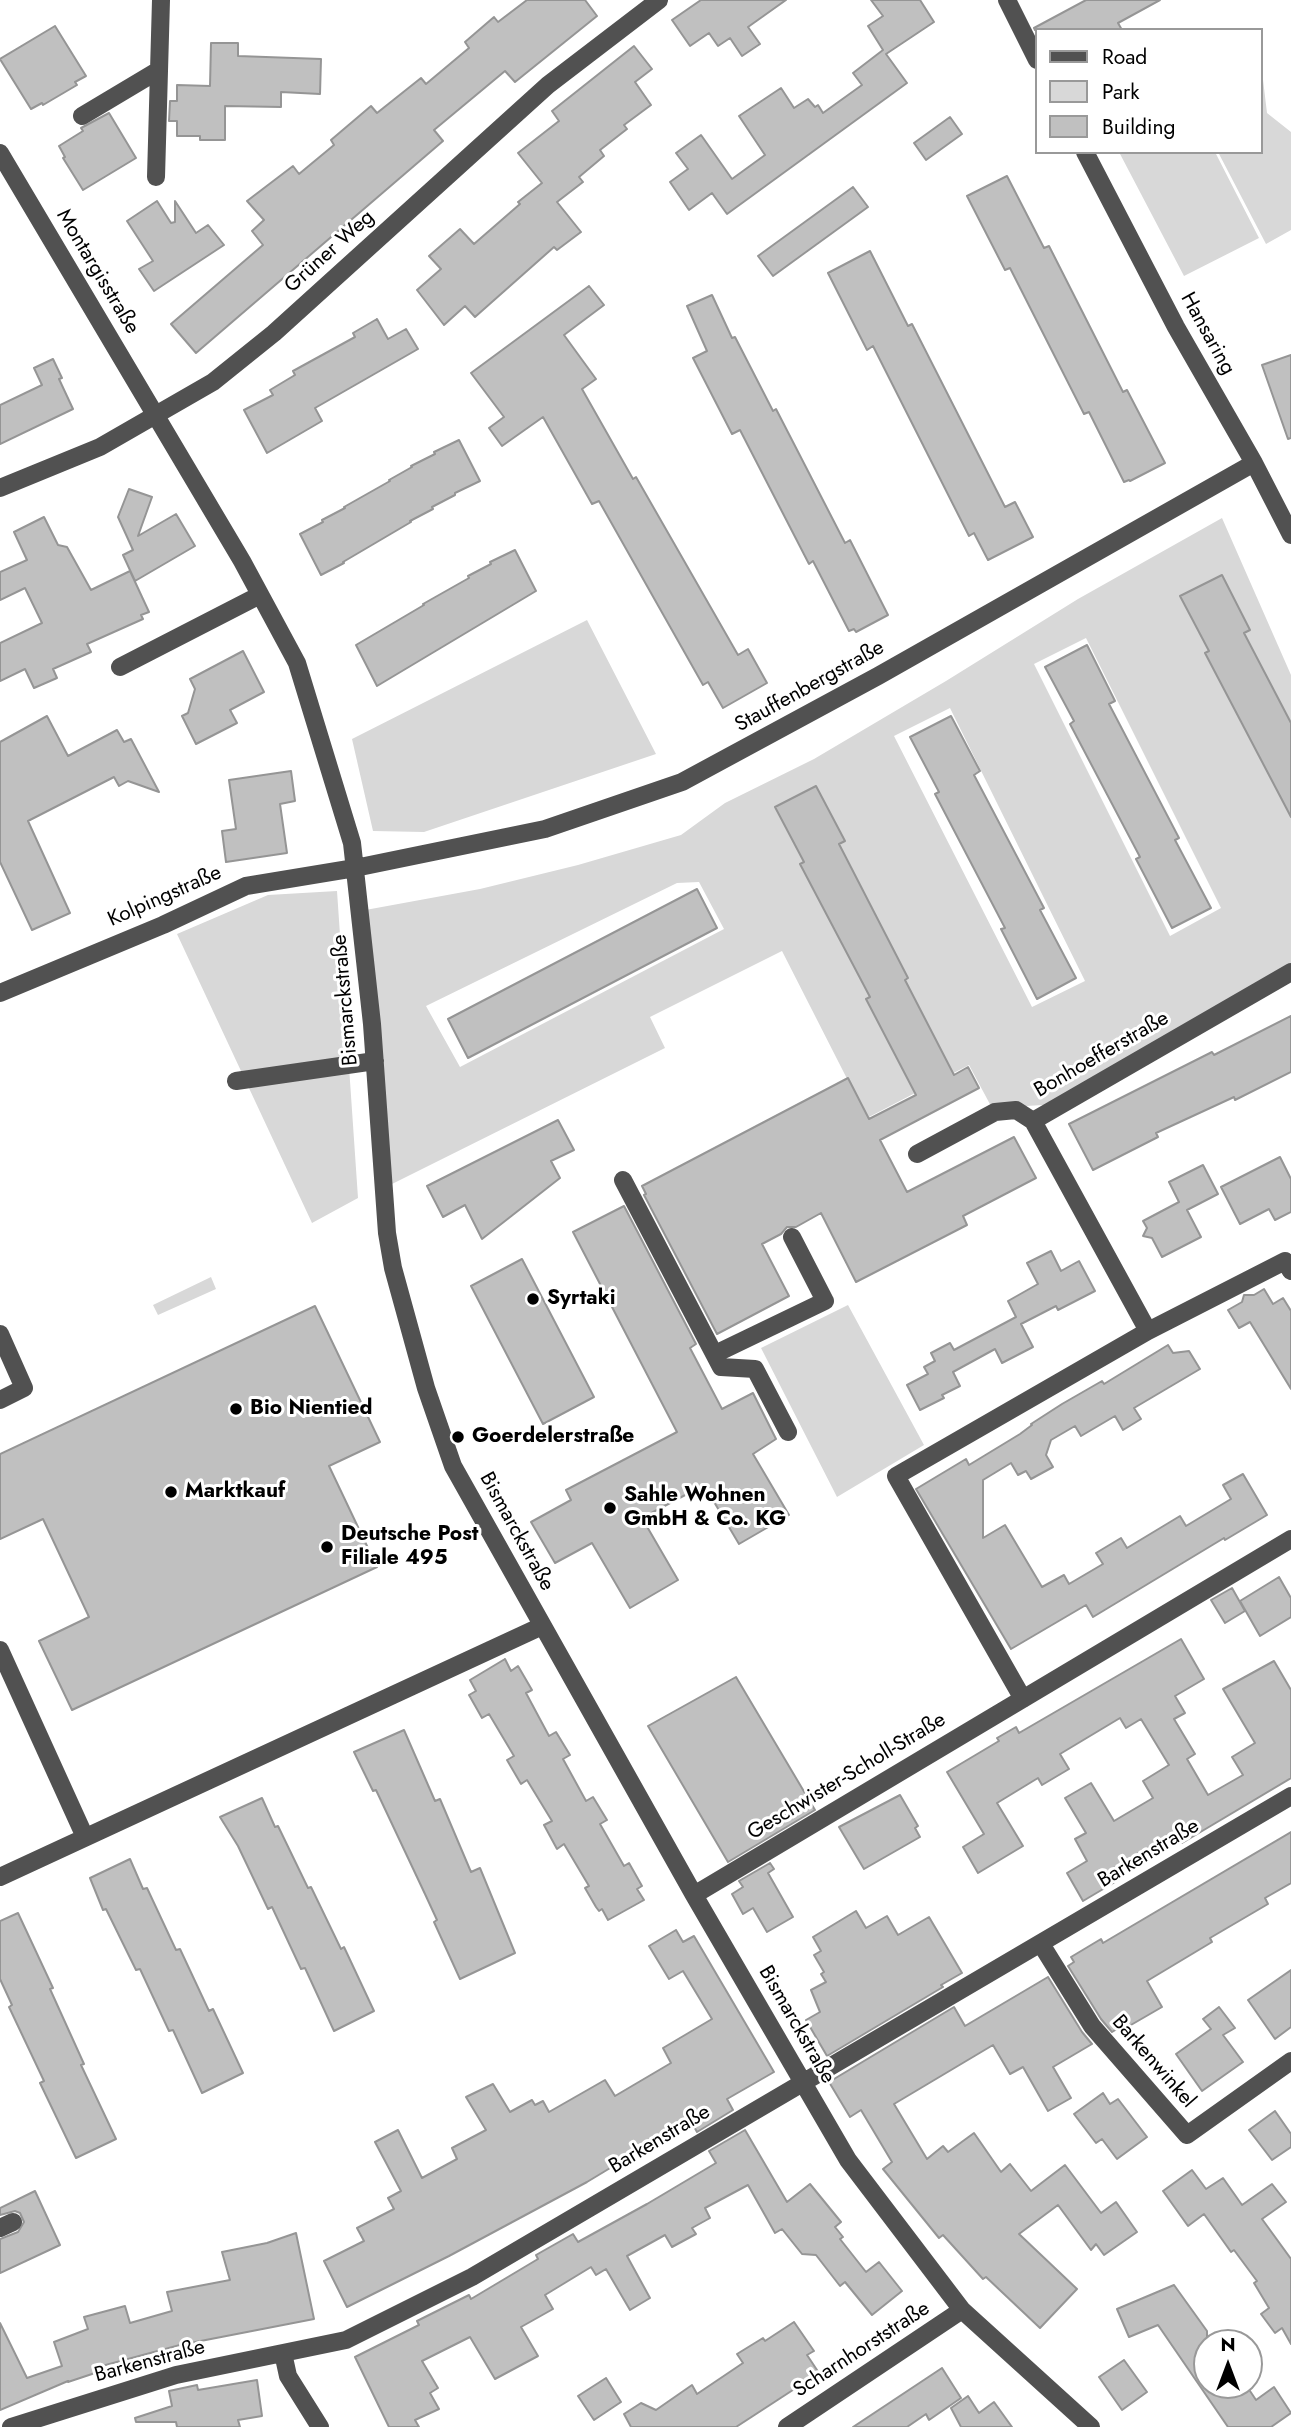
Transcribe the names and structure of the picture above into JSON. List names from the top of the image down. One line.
{"streets":{"street":["Grüner Weg","Montargisstraße","Hansaring","Stauffenbergstraße","Kolpingstraße","Bismarckstraße","Bonhoefferstraße","Geschwister-Scholl-Straße","Barkenstraße","Barkenwinkel","Scharnhorststraße"]},"crossings":[["Grüner Weg","Montargisstraße"],["Grüner Weg","Bismarckstraße"],["Montargisstraße","Bismarckstraße"],["Hansaring","Stauffenbergstraße"],["Stauffenbergstraße","Kolpingstraße"],["Stauffenbergstraße","Bismarckstraße"],["Kolpingstraße","Bismarckstraße"],["Bismarckstraße","Geschwister-Scholl-Straße"],["Bismarckstraße","Barkenstraße"],["Bismarckstraße","Scharnhorststraße"],["Barkenstraße","Barkenwinkel"]],"places":["Syrtaki","Bio Nientied","Goerdelerstraße","Marktkauf","Sahle Wohnen GmbH & Co. KG","Deutsche Post Filiale 495"],"legend":["Road","Park","Building"],"north":"top"}
